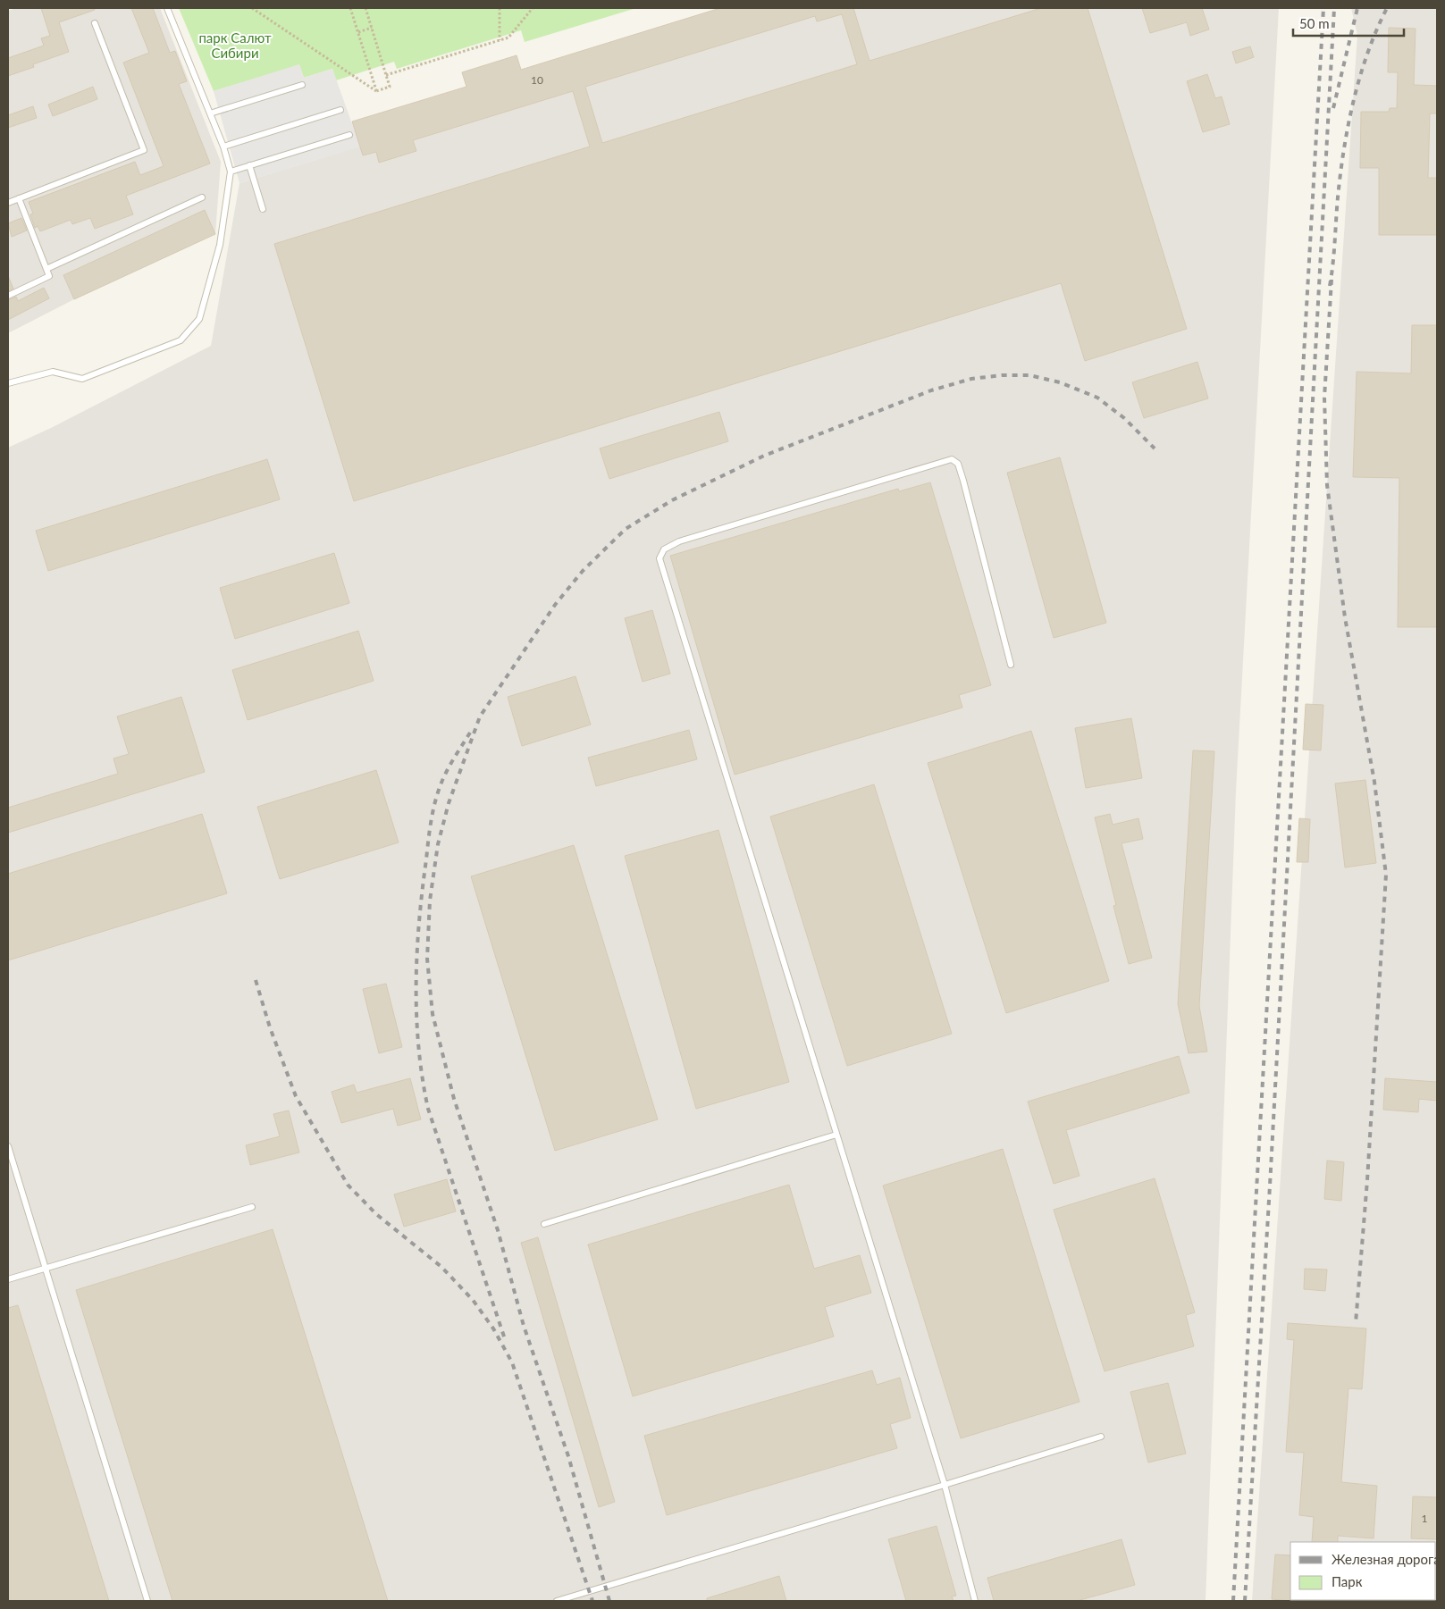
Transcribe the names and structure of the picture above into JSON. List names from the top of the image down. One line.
{"parks":["парк Салют Сибири"],"house_numbers":["10","1"],"legend":["Железная дорога","Парк"],"scale_bar":"50 m"}
